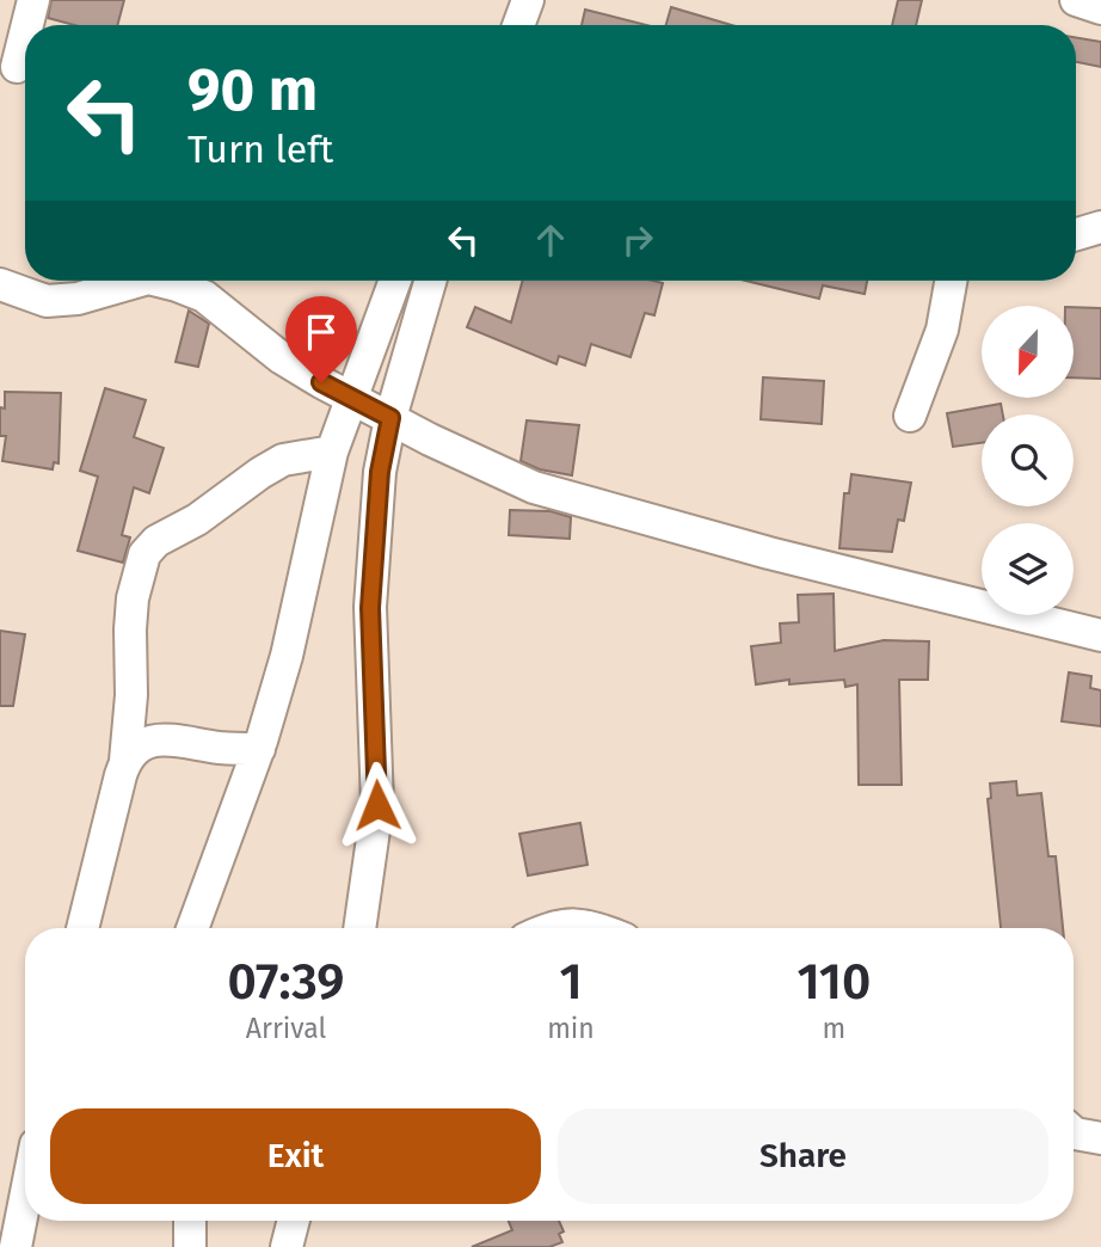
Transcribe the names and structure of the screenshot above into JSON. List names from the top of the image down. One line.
{"north":"bottom","page":{"turn":["90 m","Turn left"],"eta":["07:39","Arrival","1","min","110","m"],"buttons":["Exit","Share"]}}
